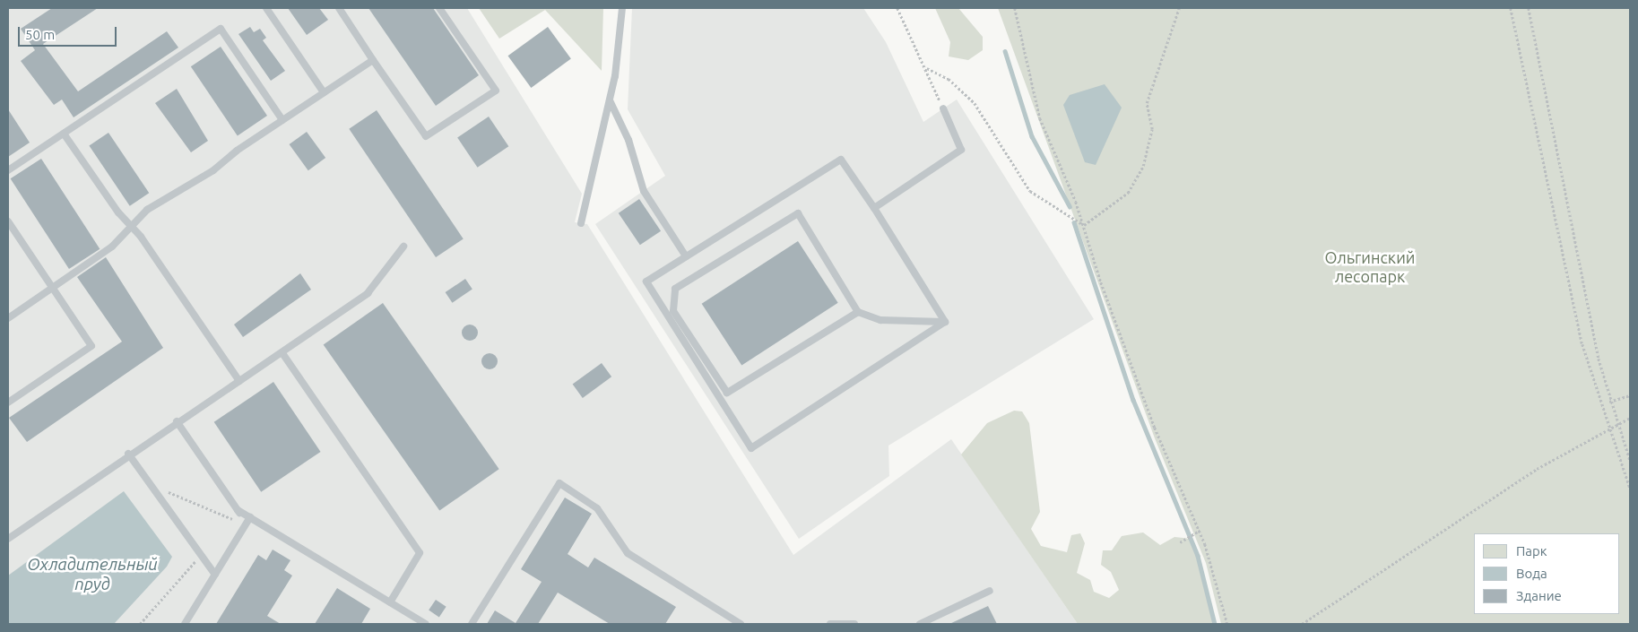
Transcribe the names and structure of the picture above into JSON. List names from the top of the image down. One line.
{"water":["Охладительный пруд"],"parks":["Ольгинский лесопарк"],"legend":["Парк","Вода","Здание"],"scale_bar":"50 m"}
